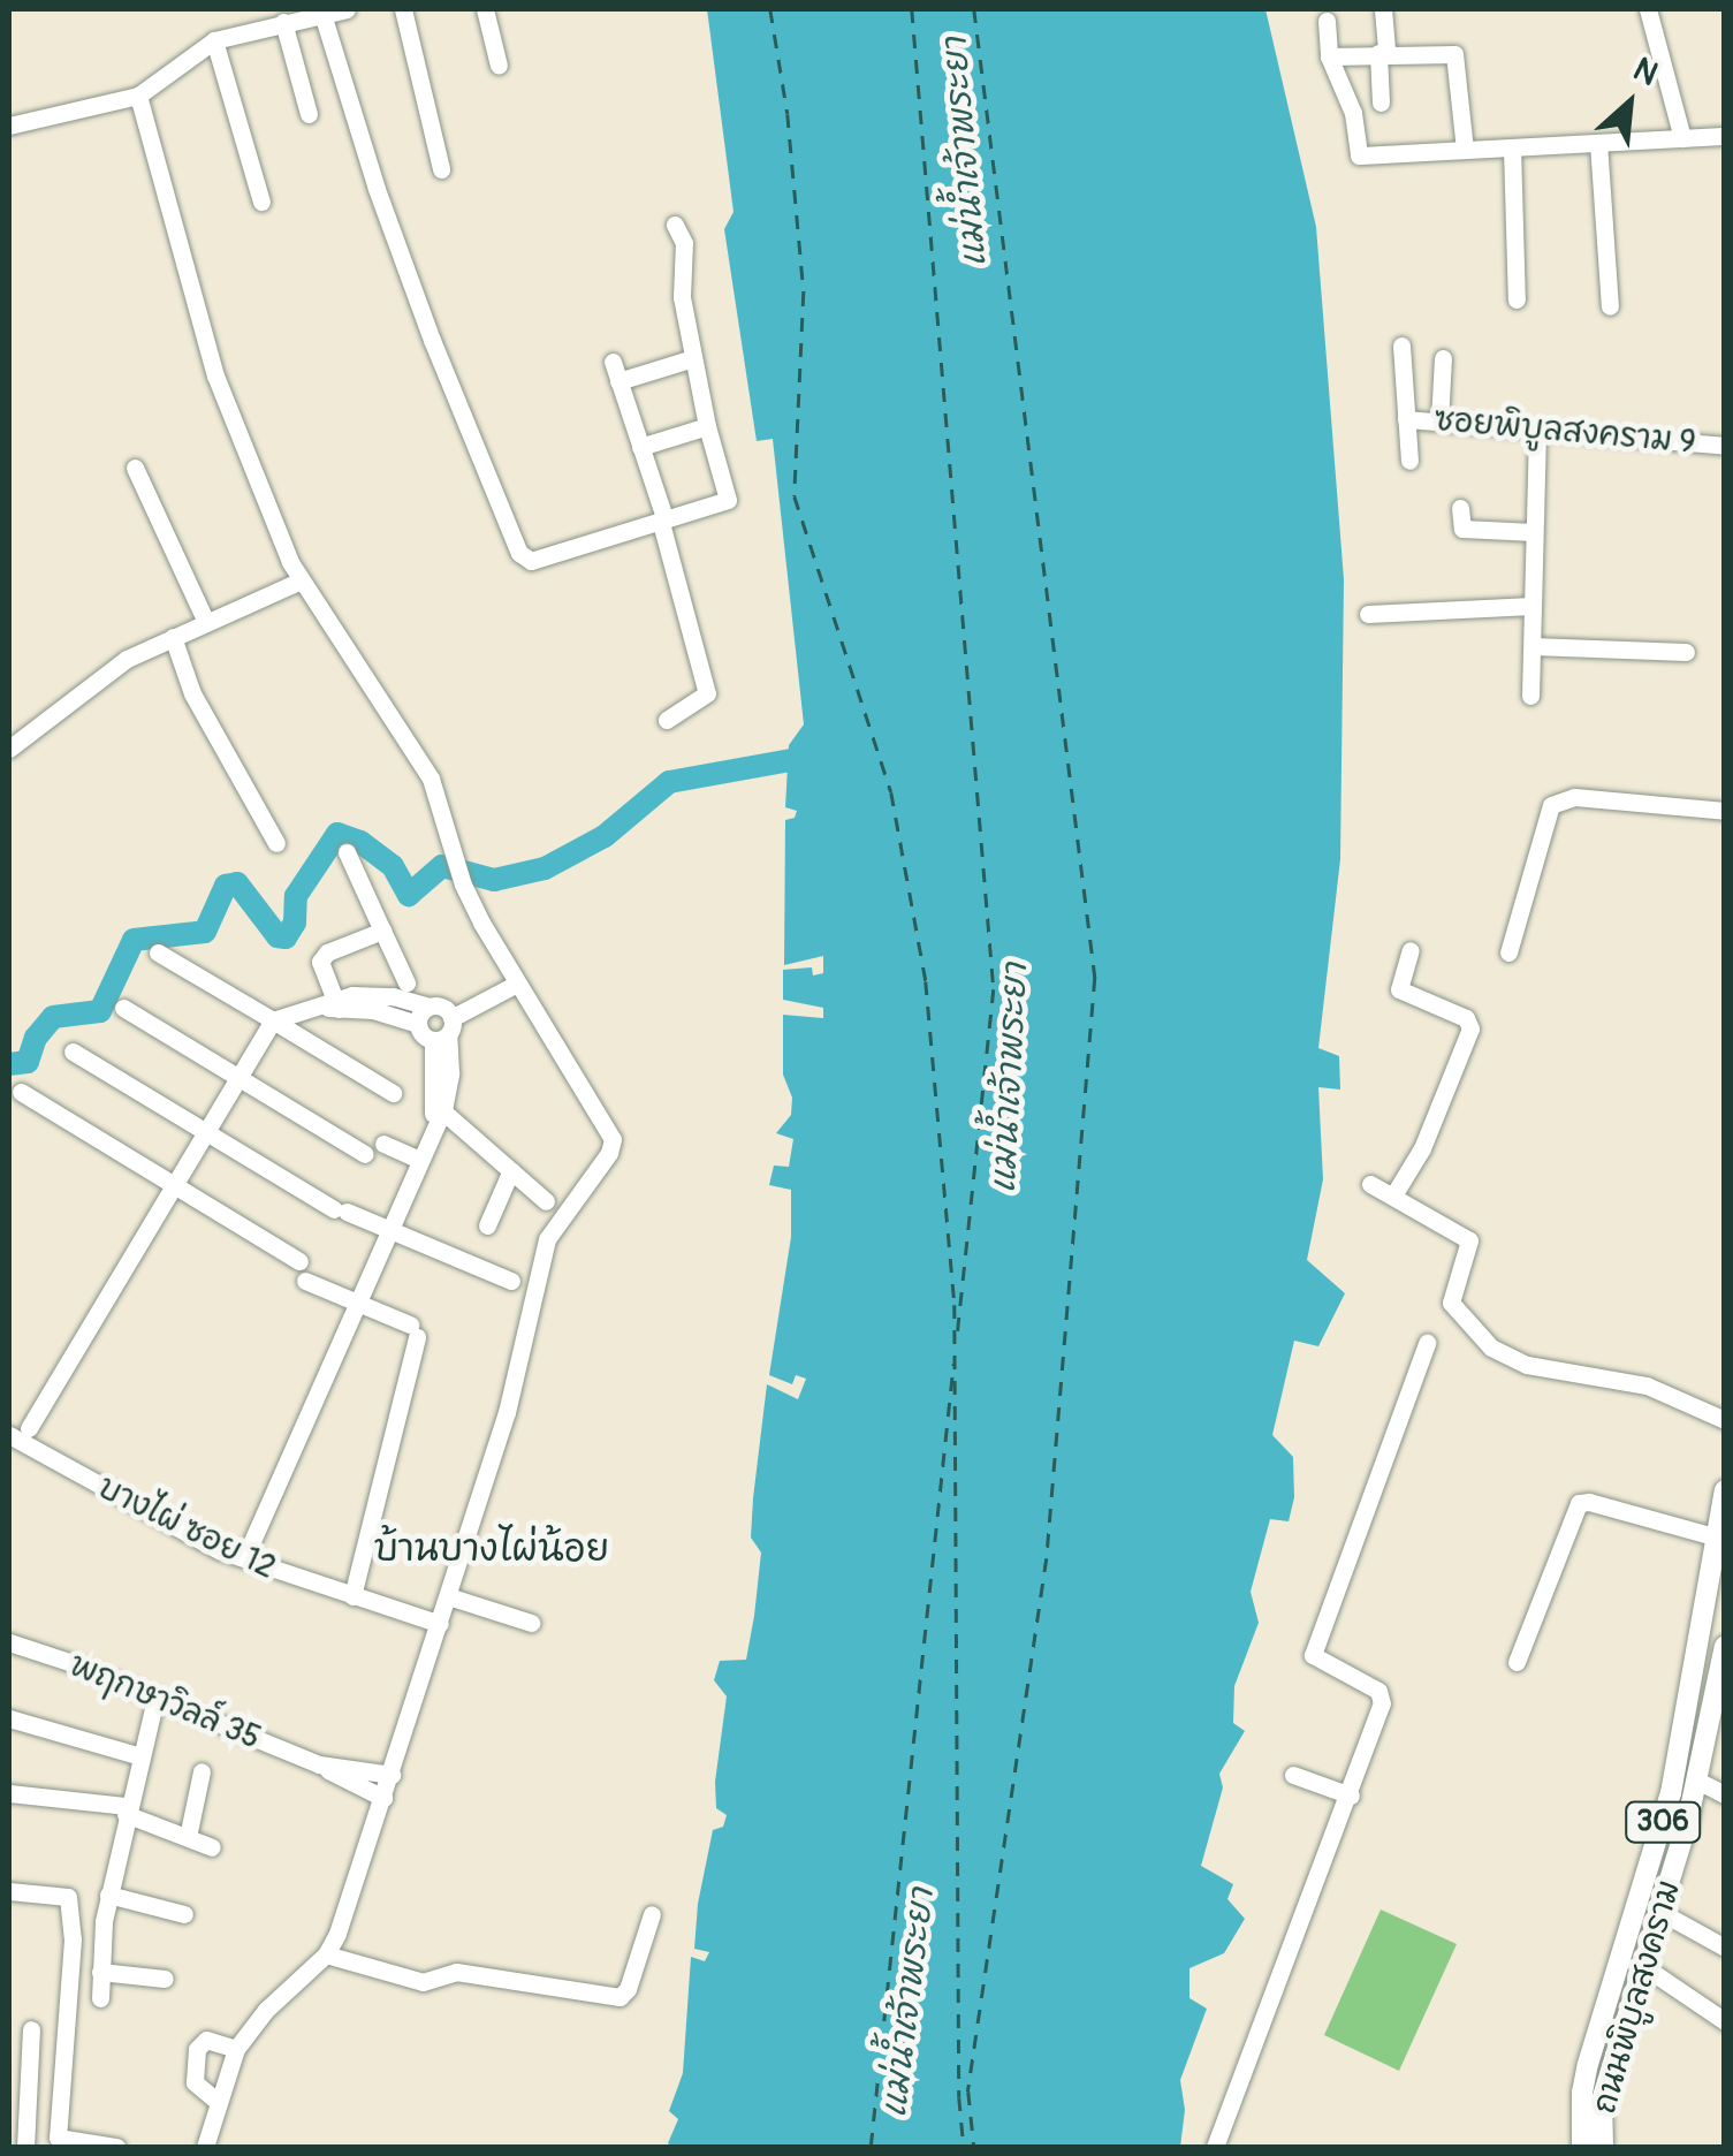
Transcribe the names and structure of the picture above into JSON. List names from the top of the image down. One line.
{"streets":{"main road":["306","ถนนพิบูลสงคราม"],"street":["ซอยพิบูลสงคราม 9","บางไผ่ ซอย 12","พฤกษาวิลล์ 35"]},"districts":["บ้านบางไผ่น้อย"],"water":["แม่น้ำเจ้าพระยา"],"north":"top right"}
